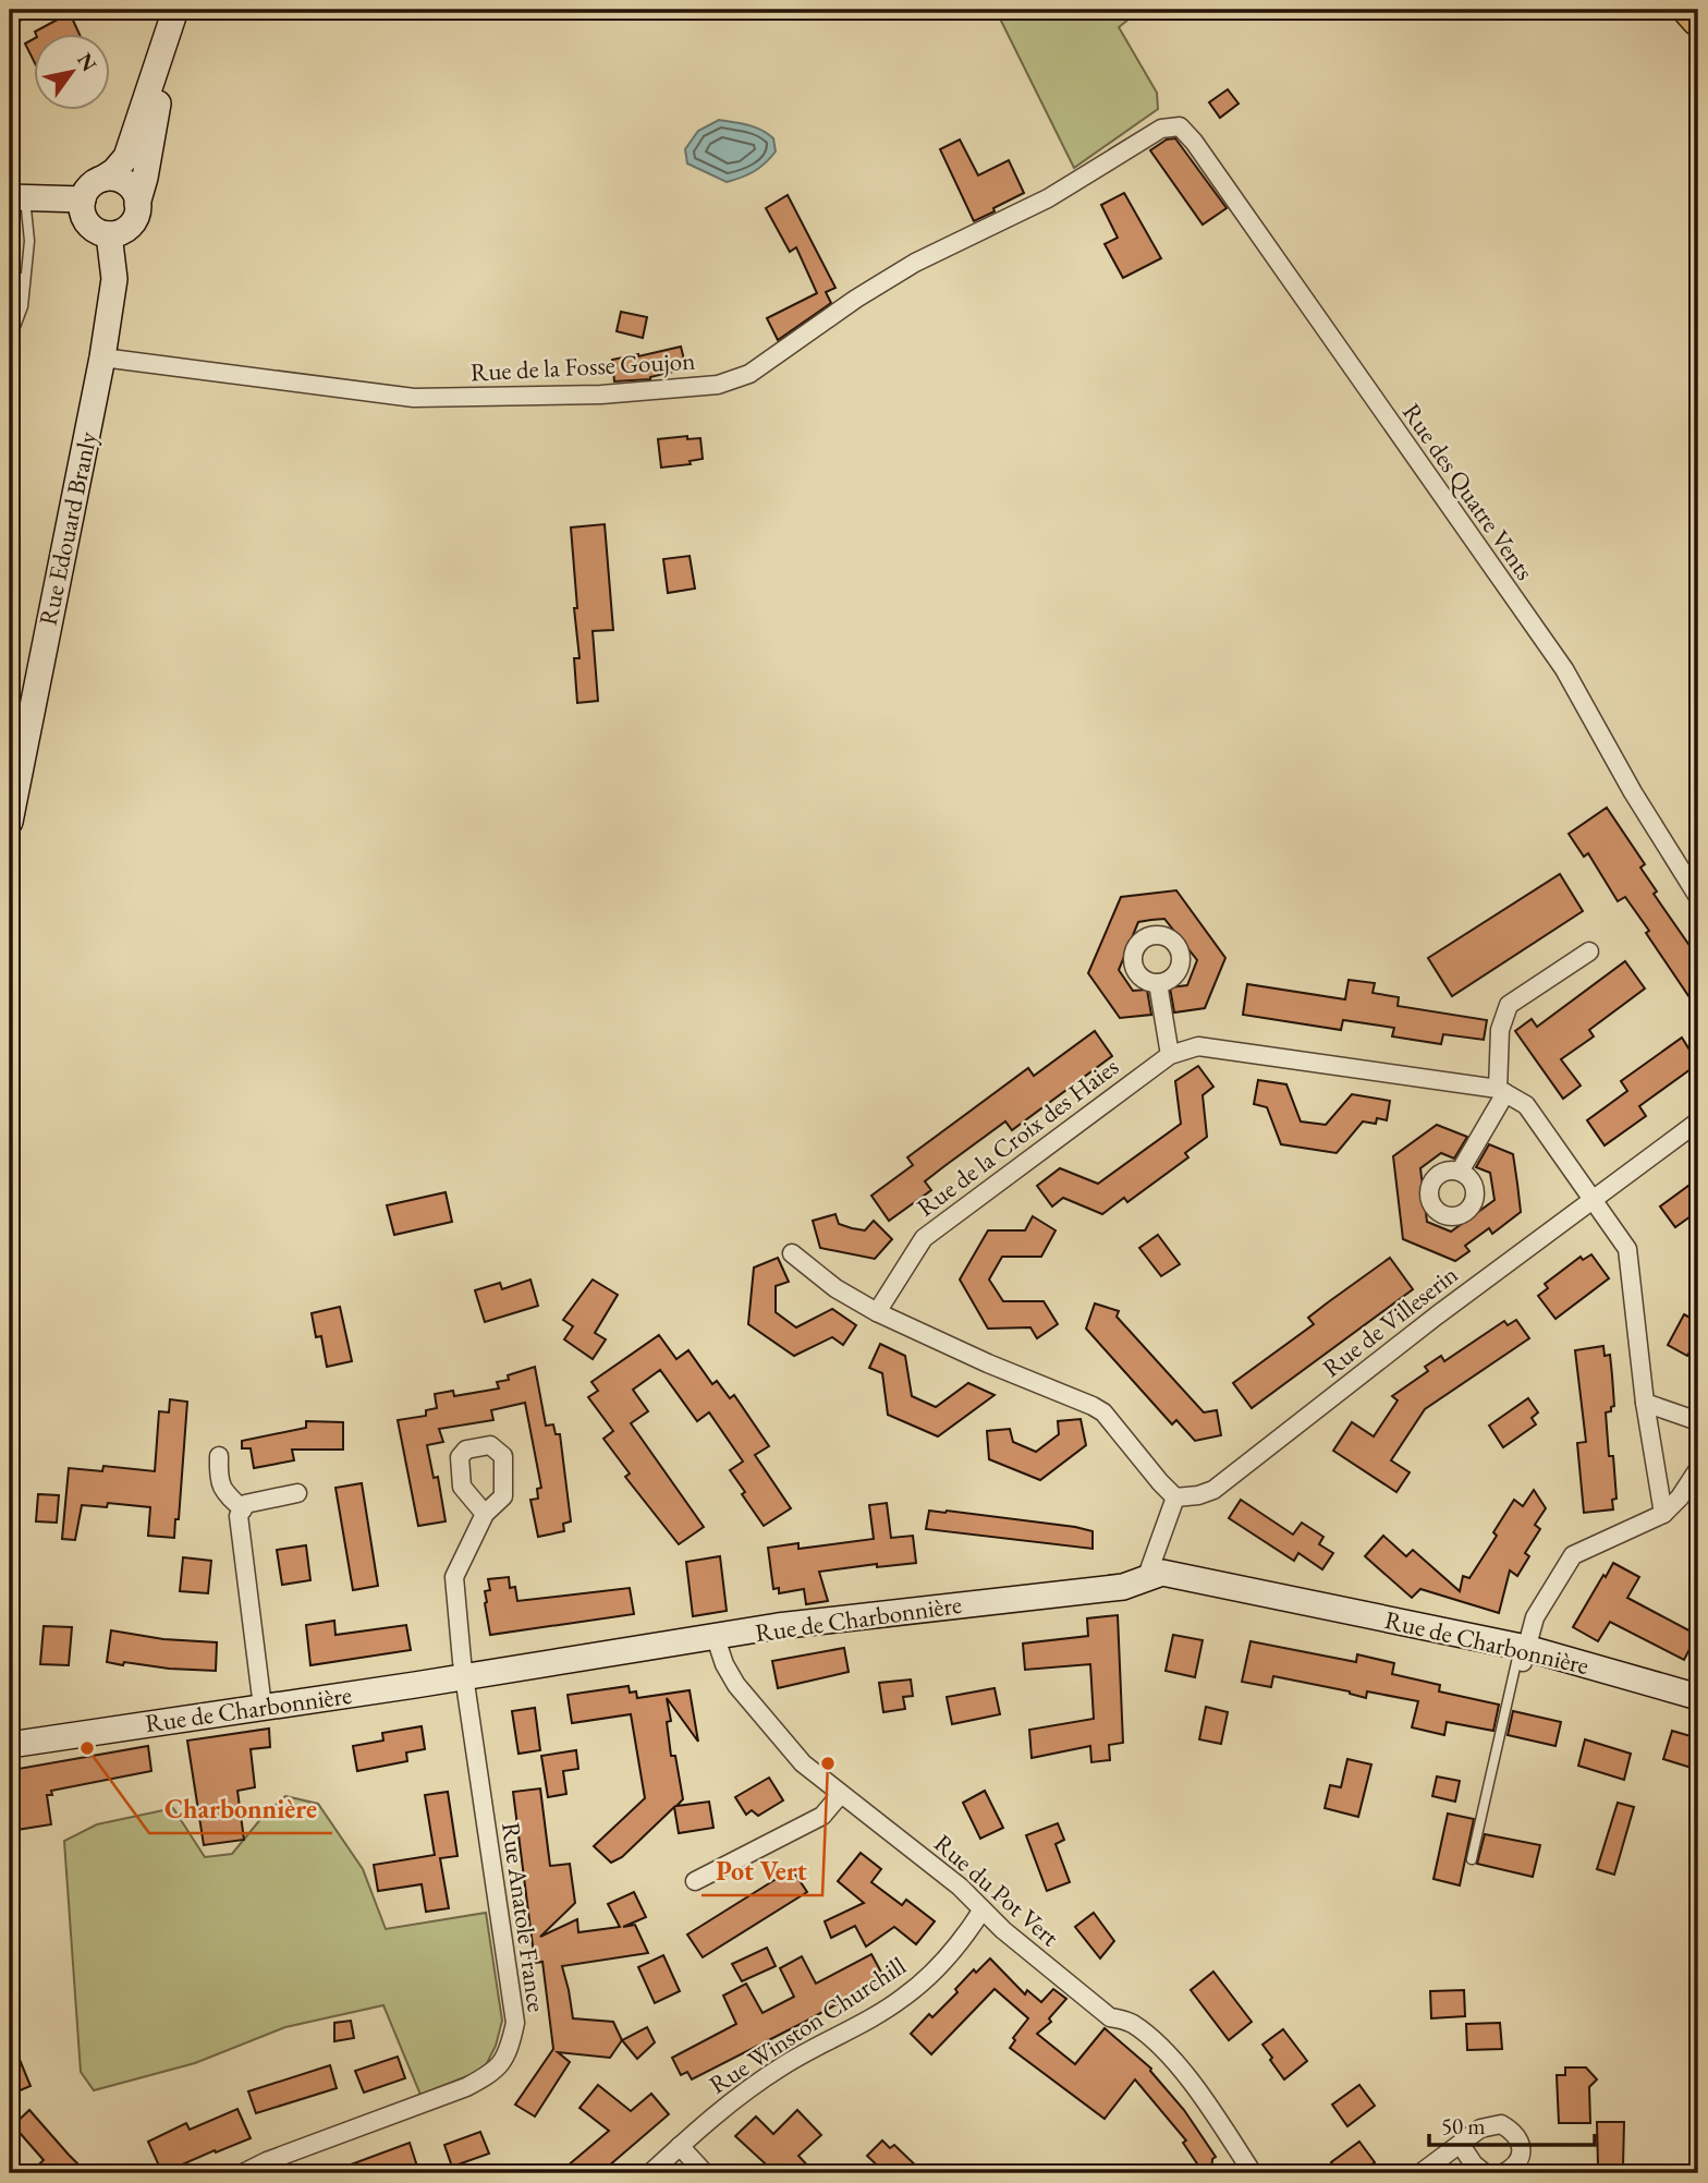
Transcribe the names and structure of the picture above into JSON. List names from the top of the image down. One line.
{"streets":{"street":["Rue de la Fosse Goujon","Rue des Quatre Vents","Rue Edouard Branly","Rue de la Croix des Haies","Rue de Villeserin","Rue de Charbonnière","Rue du Pot Vert","Rue Anatole France","Rue Winston Churchill"]},"crossings":[["Rue de la Fosse Goujon","Rue des Quatre Vents"],["Rue de la Fosse Goujon","Rue Edouard Branly"],["Rue de Charbonnière","Rue du Pot Vert"],["Rue de Charbonnière","Rue Anatole France"],["Rue du Pot Vert","Rue Winston Churchill"]],"places":["Charbonnière","Pot Vert"],"scale_bar":"50 m","north":"top right"}
